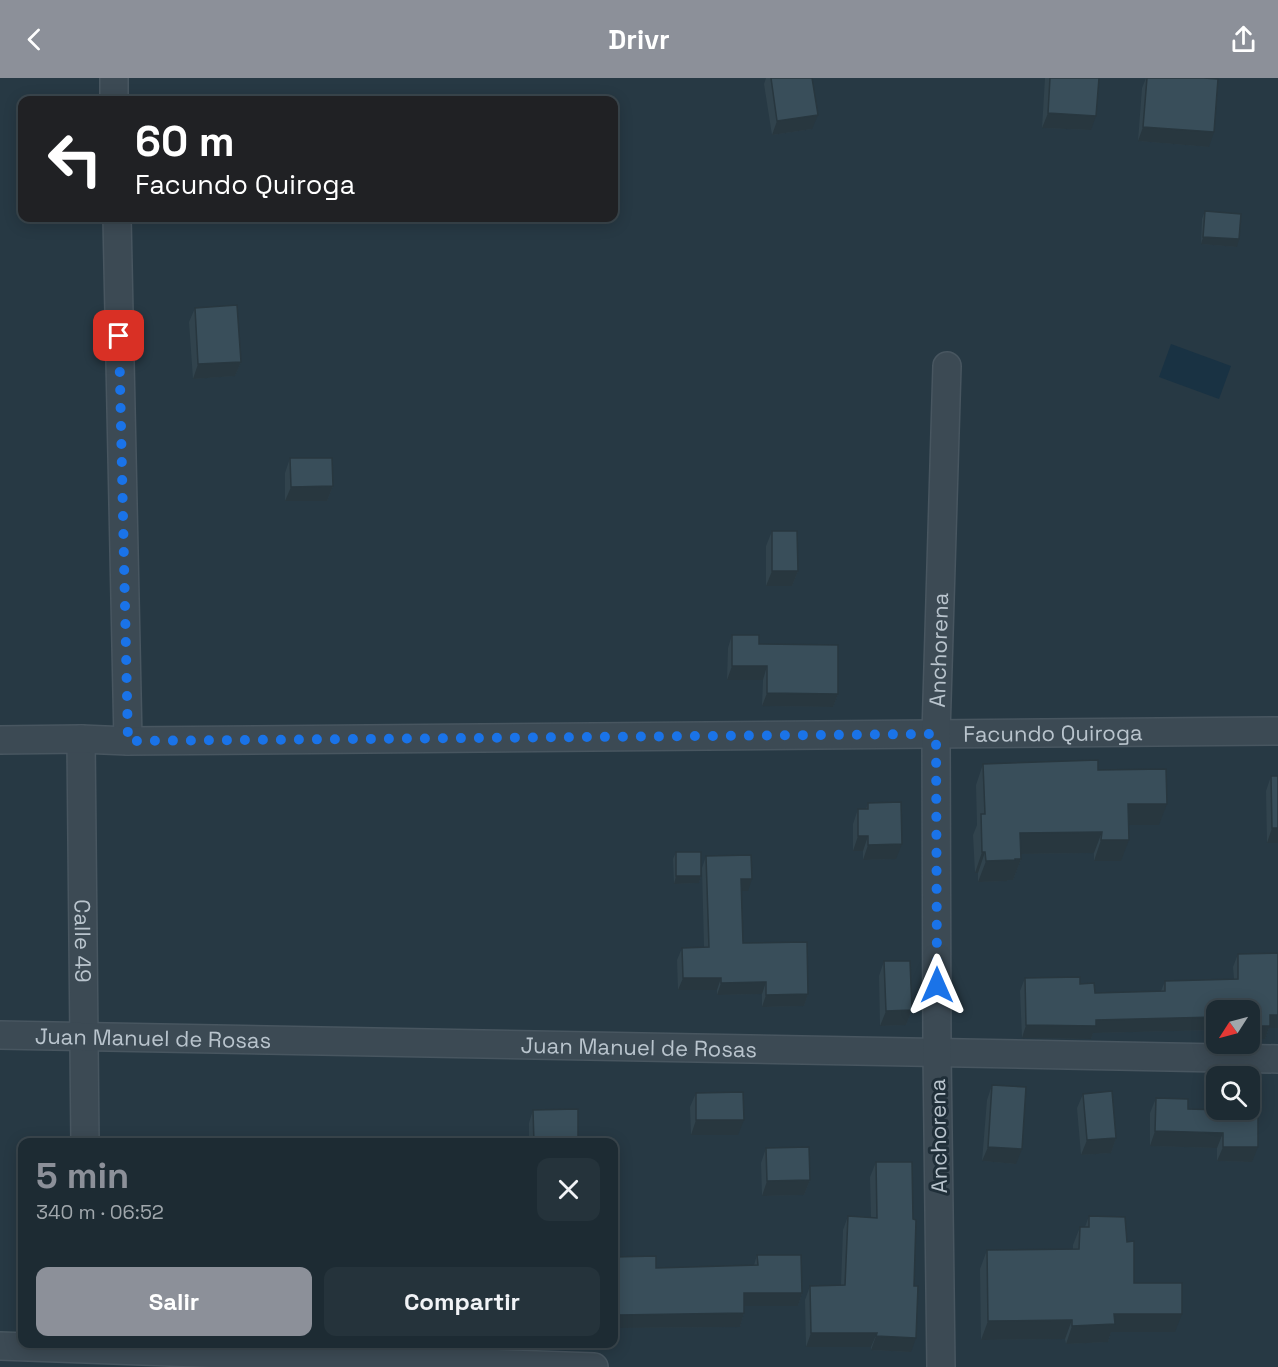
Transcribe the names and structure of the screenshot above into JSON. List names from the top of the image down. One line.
{"streets":{"street":["Anchorena","Facundo Quiroga","Calle 49","Juan Manuel de Rosas"]},"crossings":[["Anchorena","Facundo Quiroga"],["Anchorena","Juan Manuel de Rosas"],["Facundo Quiroga","Calle 49"],["Calle 49","Juan Manuel de Rosas"]],"north":"bottom left","page":{"header":"Drivr","turn":["60 m","Facundo Quiroga"],"heading":["5 min","340 m · 06:52"],"buttons":["Salir","Compartir"]}}
